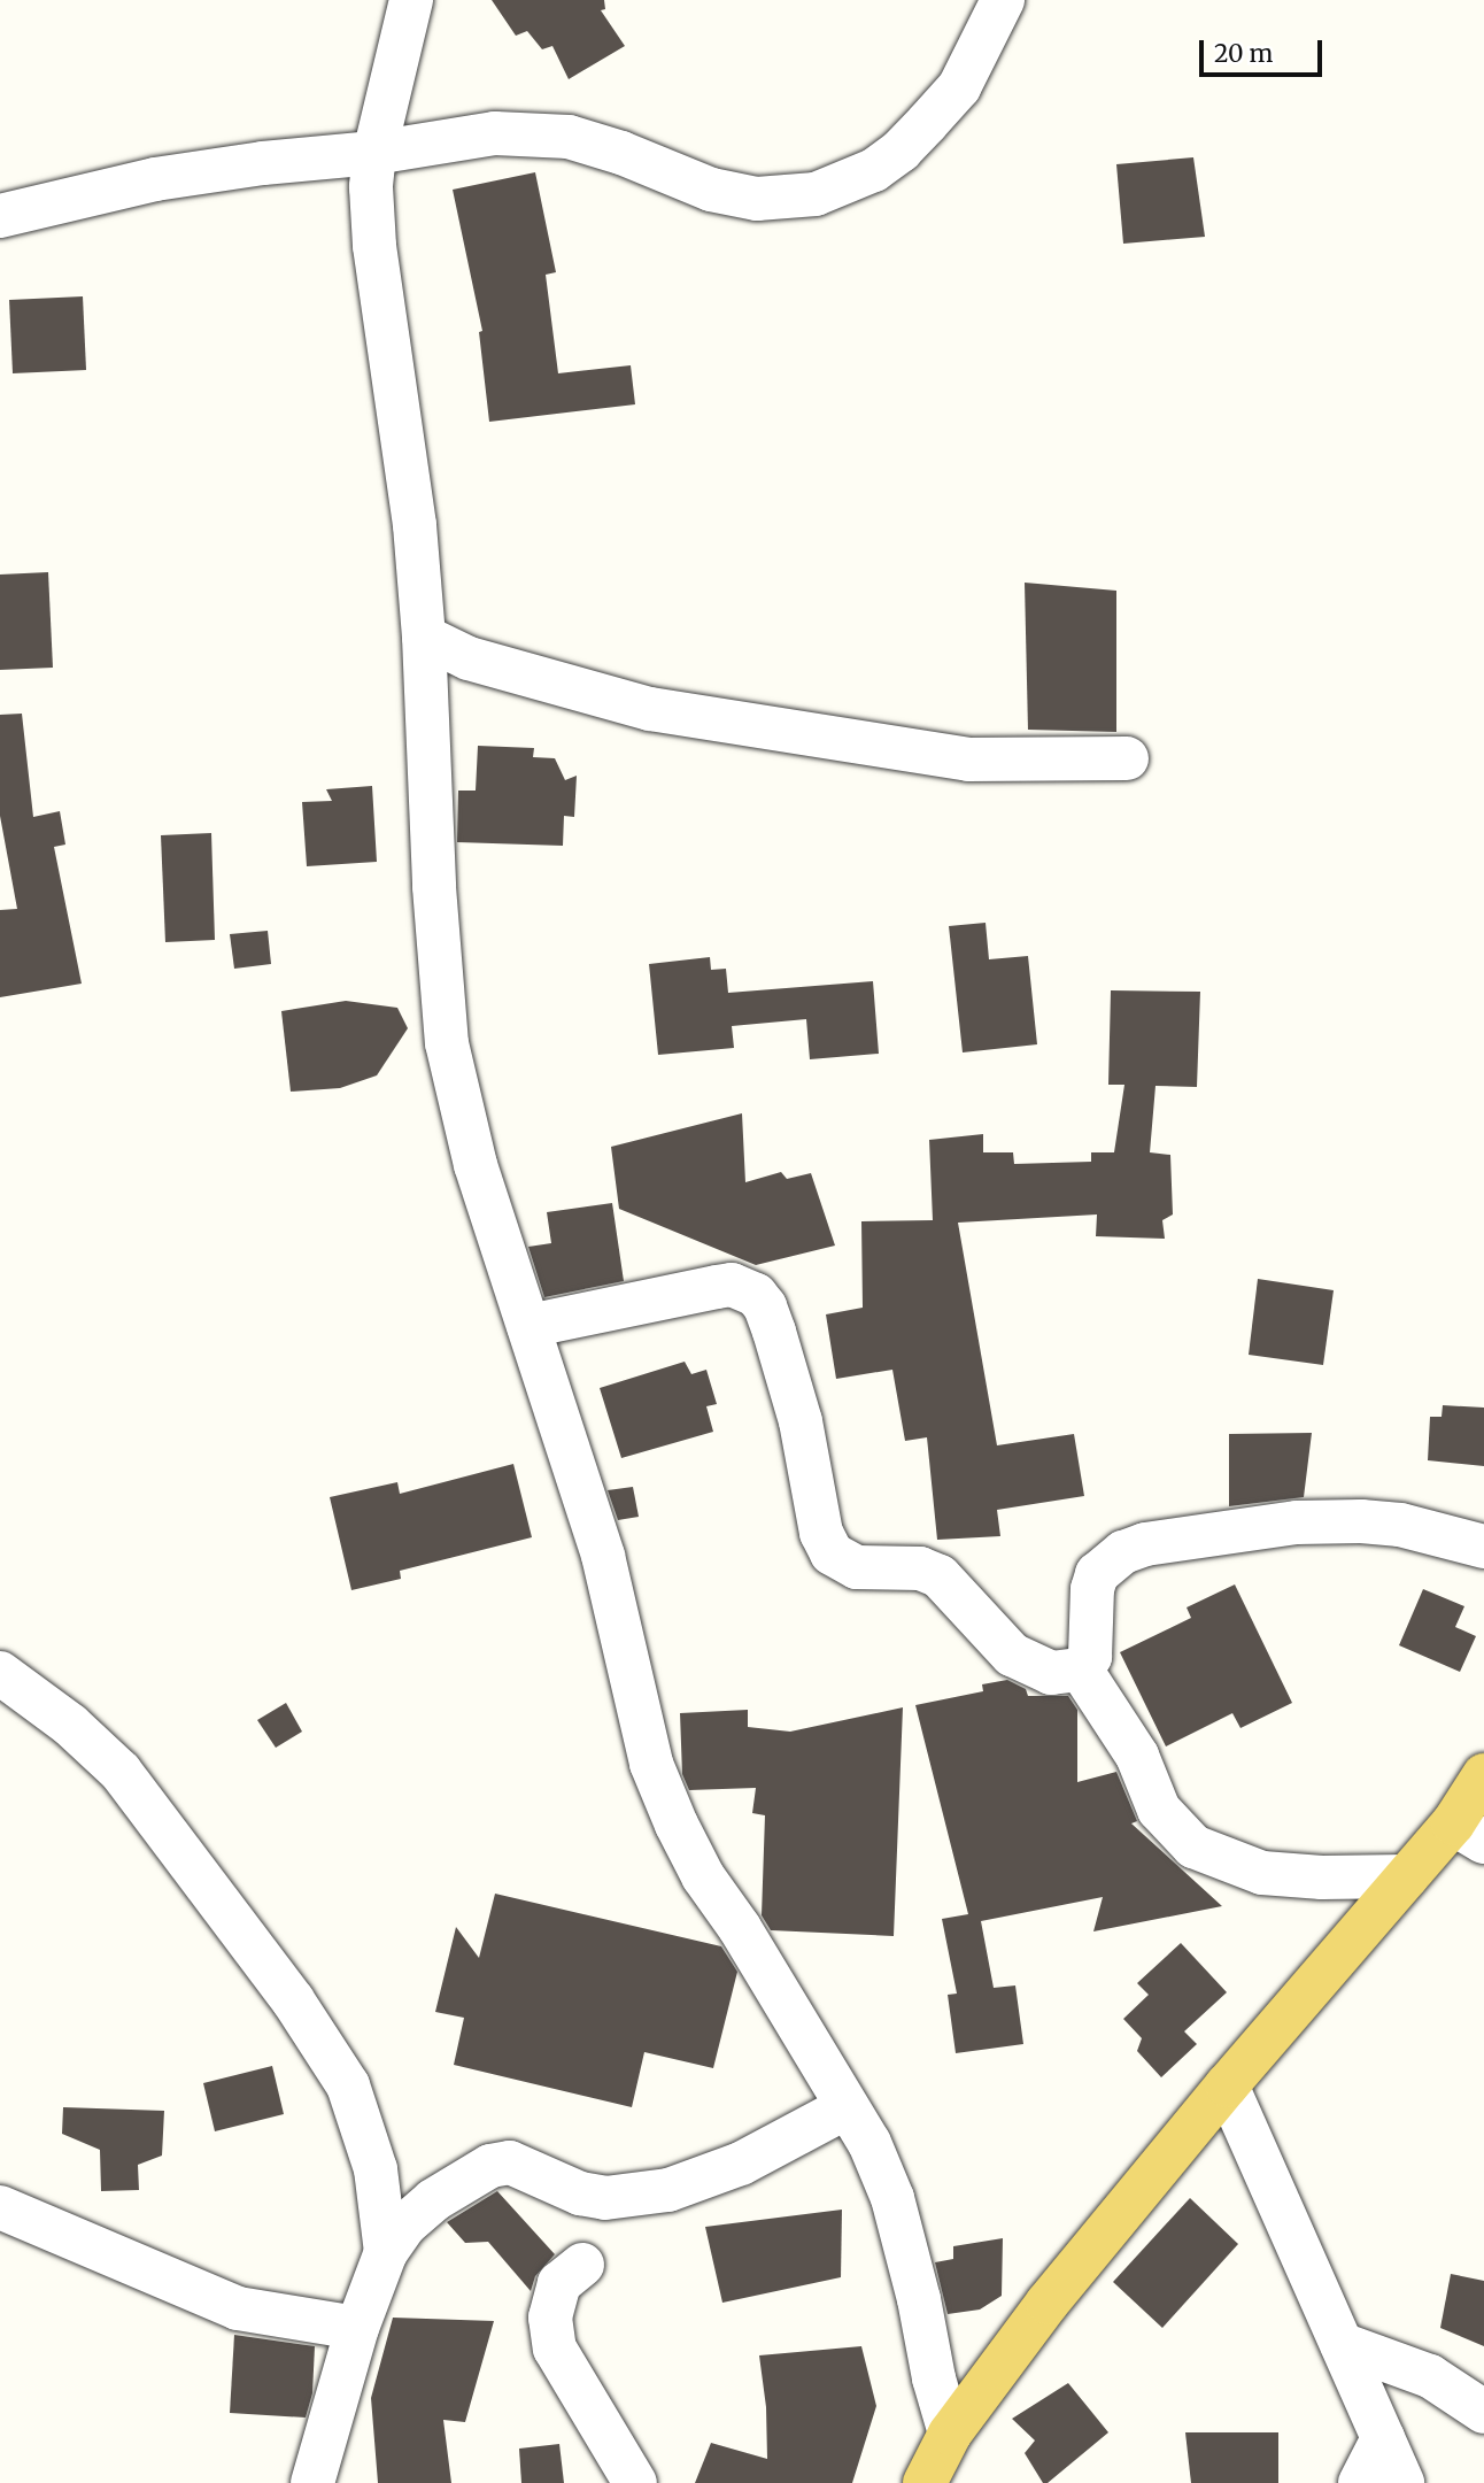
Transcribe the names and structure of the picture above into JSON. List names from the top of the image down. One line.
{"scale_bar":"20 m"}
